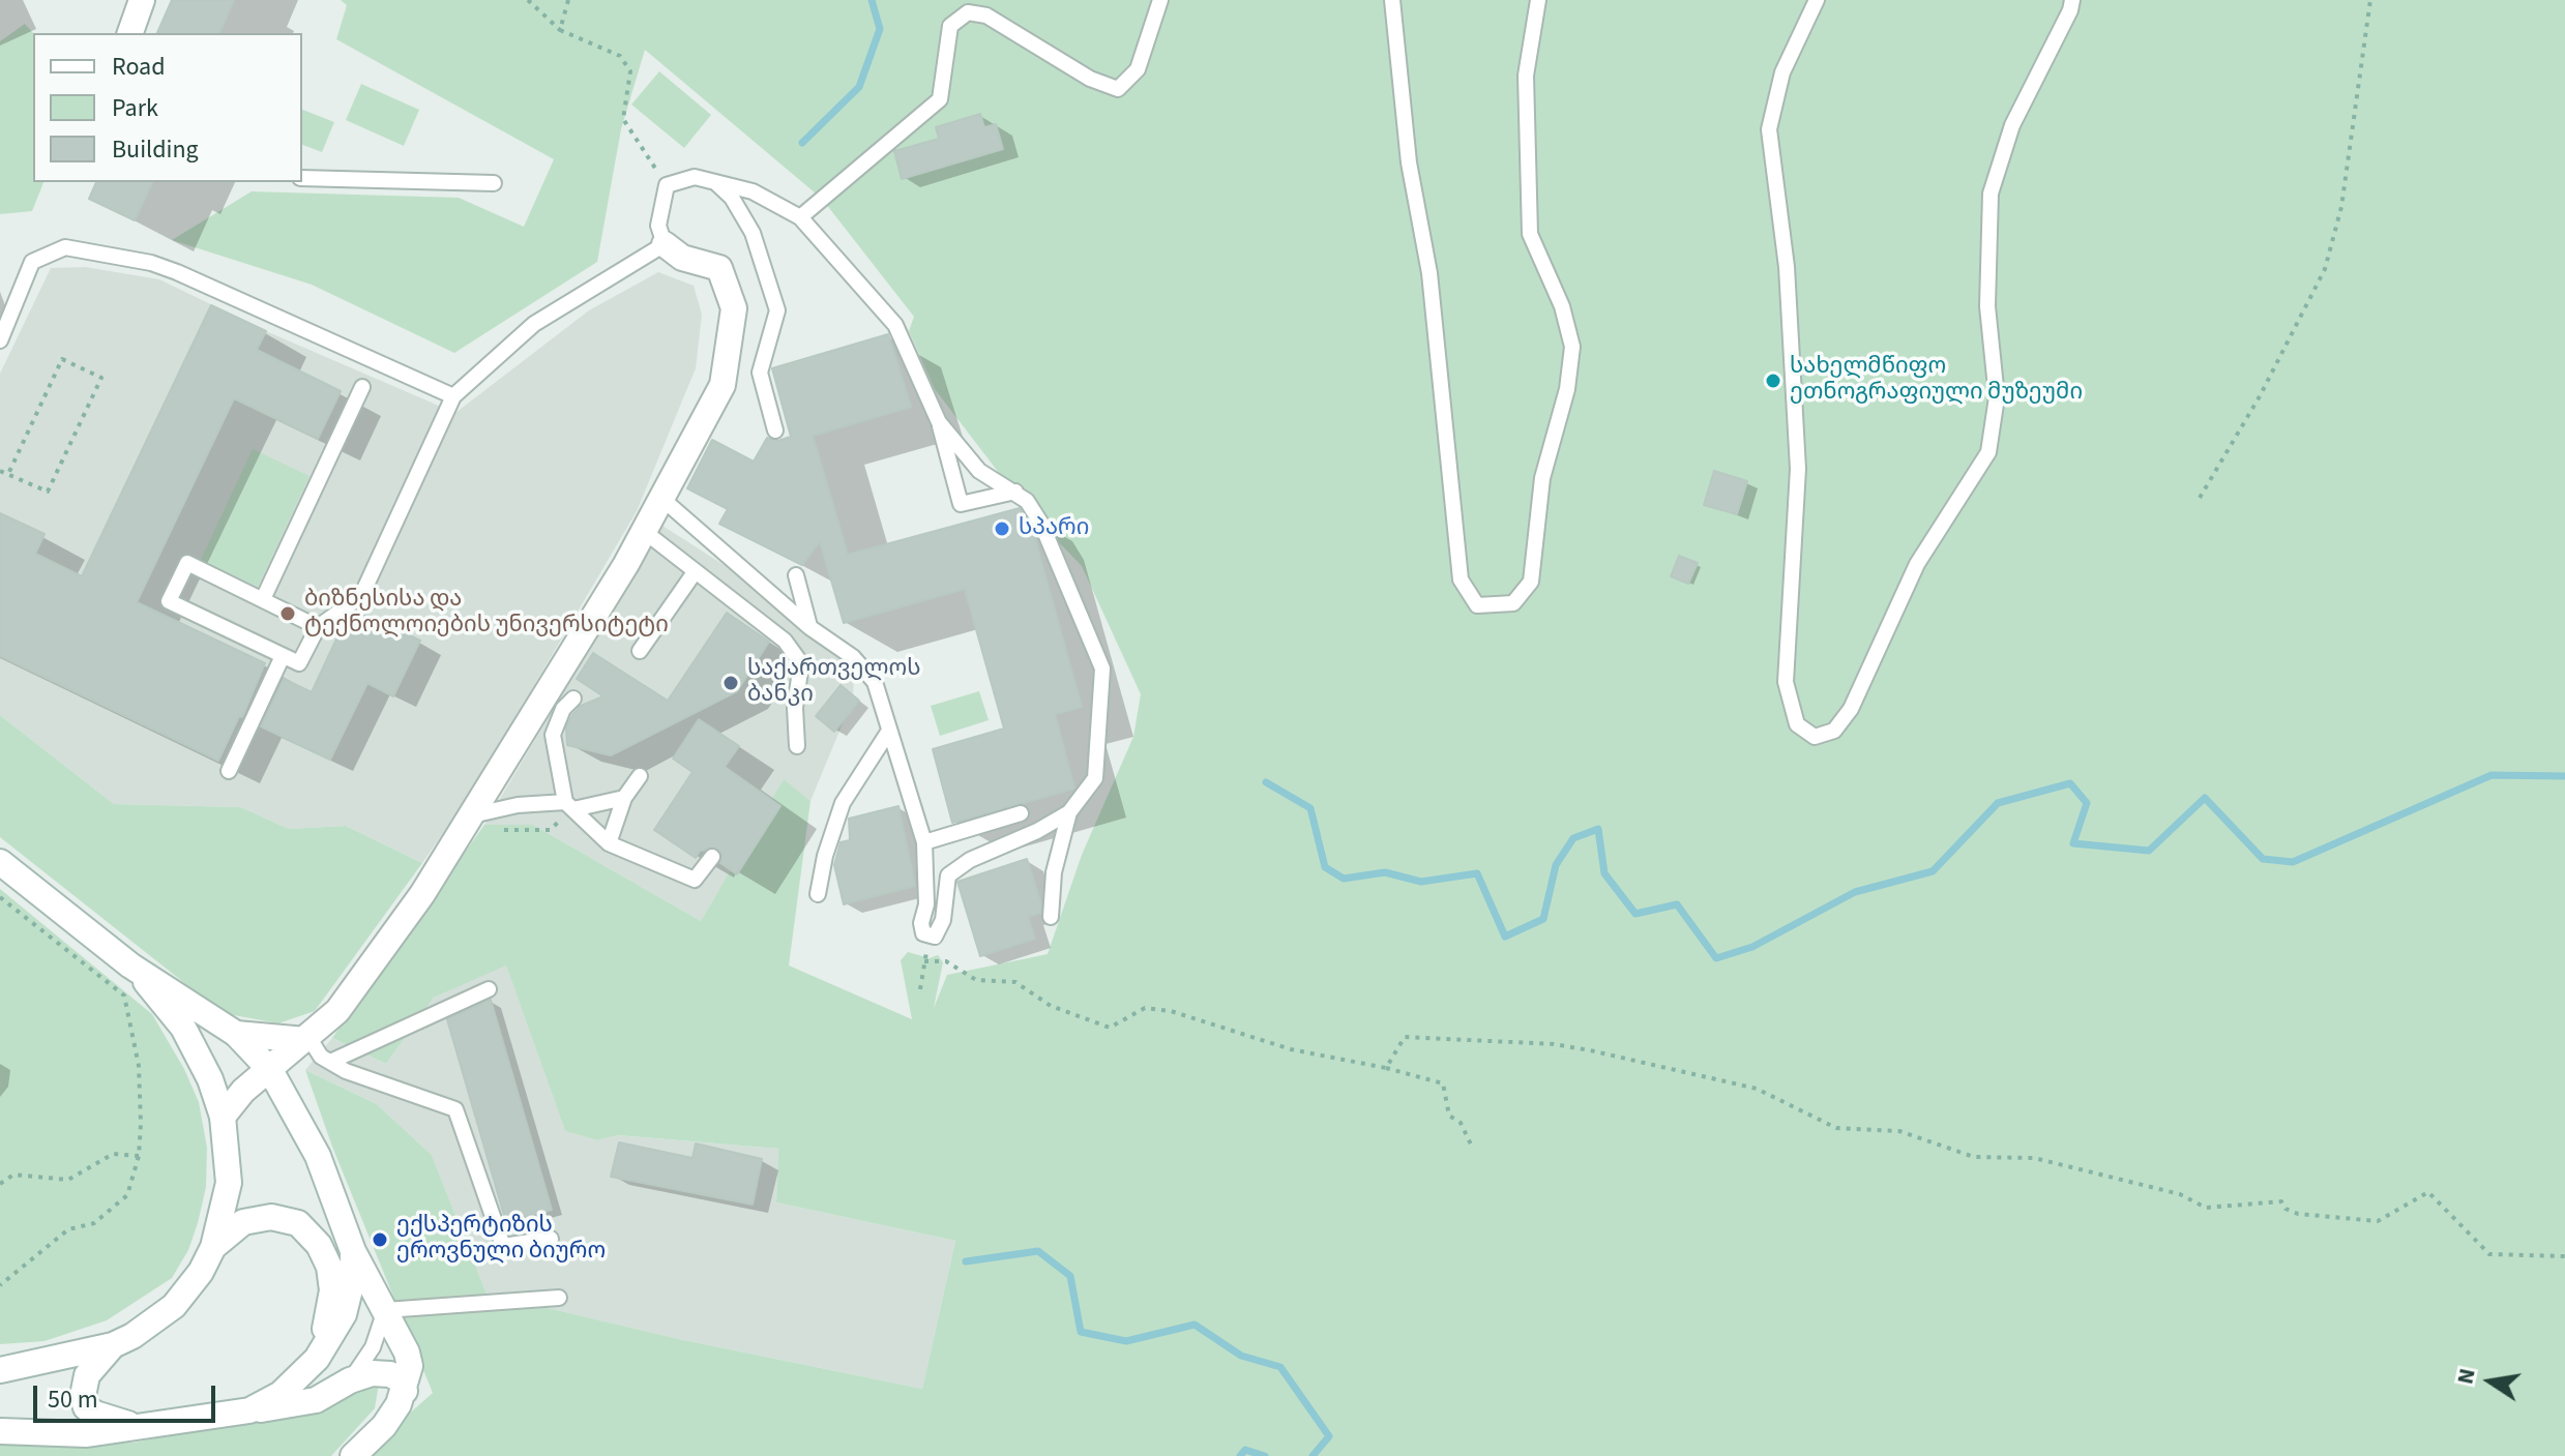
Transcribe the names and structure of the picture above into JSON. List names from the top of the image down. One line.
{"places":["სახელმწიფო ეთნოგრაფიული მუზეუმი","სპარი","ბიზნესისა და ტექნოლოიების უნივერსიტეტი","საქართველოს ბანკი","ექსპერტიზის ეროვნული ბიურო"],"legend":["Road","Park","Building"],"scale_bar":"50 m","north":"left"}
